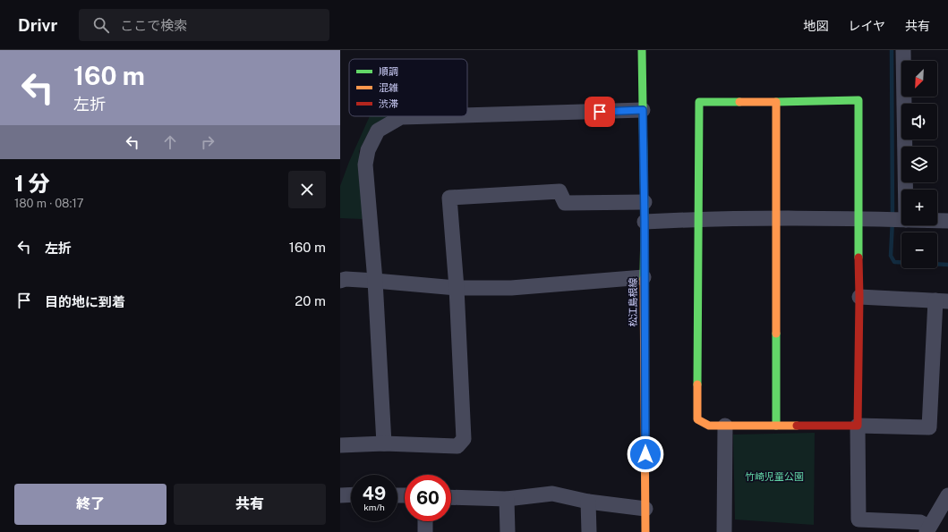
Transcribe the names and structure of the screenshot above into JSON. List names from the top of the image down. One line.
{"streets":{"street":["松江島根線"]},"parks":["竹崎児童公園"],"legend":["順調","混雑","渋滞"],"north":"bottom left","page":{"header":"Drivr","search":"ここで検索","nav":["地図","レイヤ","共有"],"turn":["160 m","左折"],"map_buttons":["+","−"],"heading":["1 分","180 m · 08:17"],"list":[{"name":"左折","value":"160 m"},{"name":"目的地に到着","value":"20 m"}],"speed":"49 km/h","limit":"60","buttons":["終了","共有"]}}
